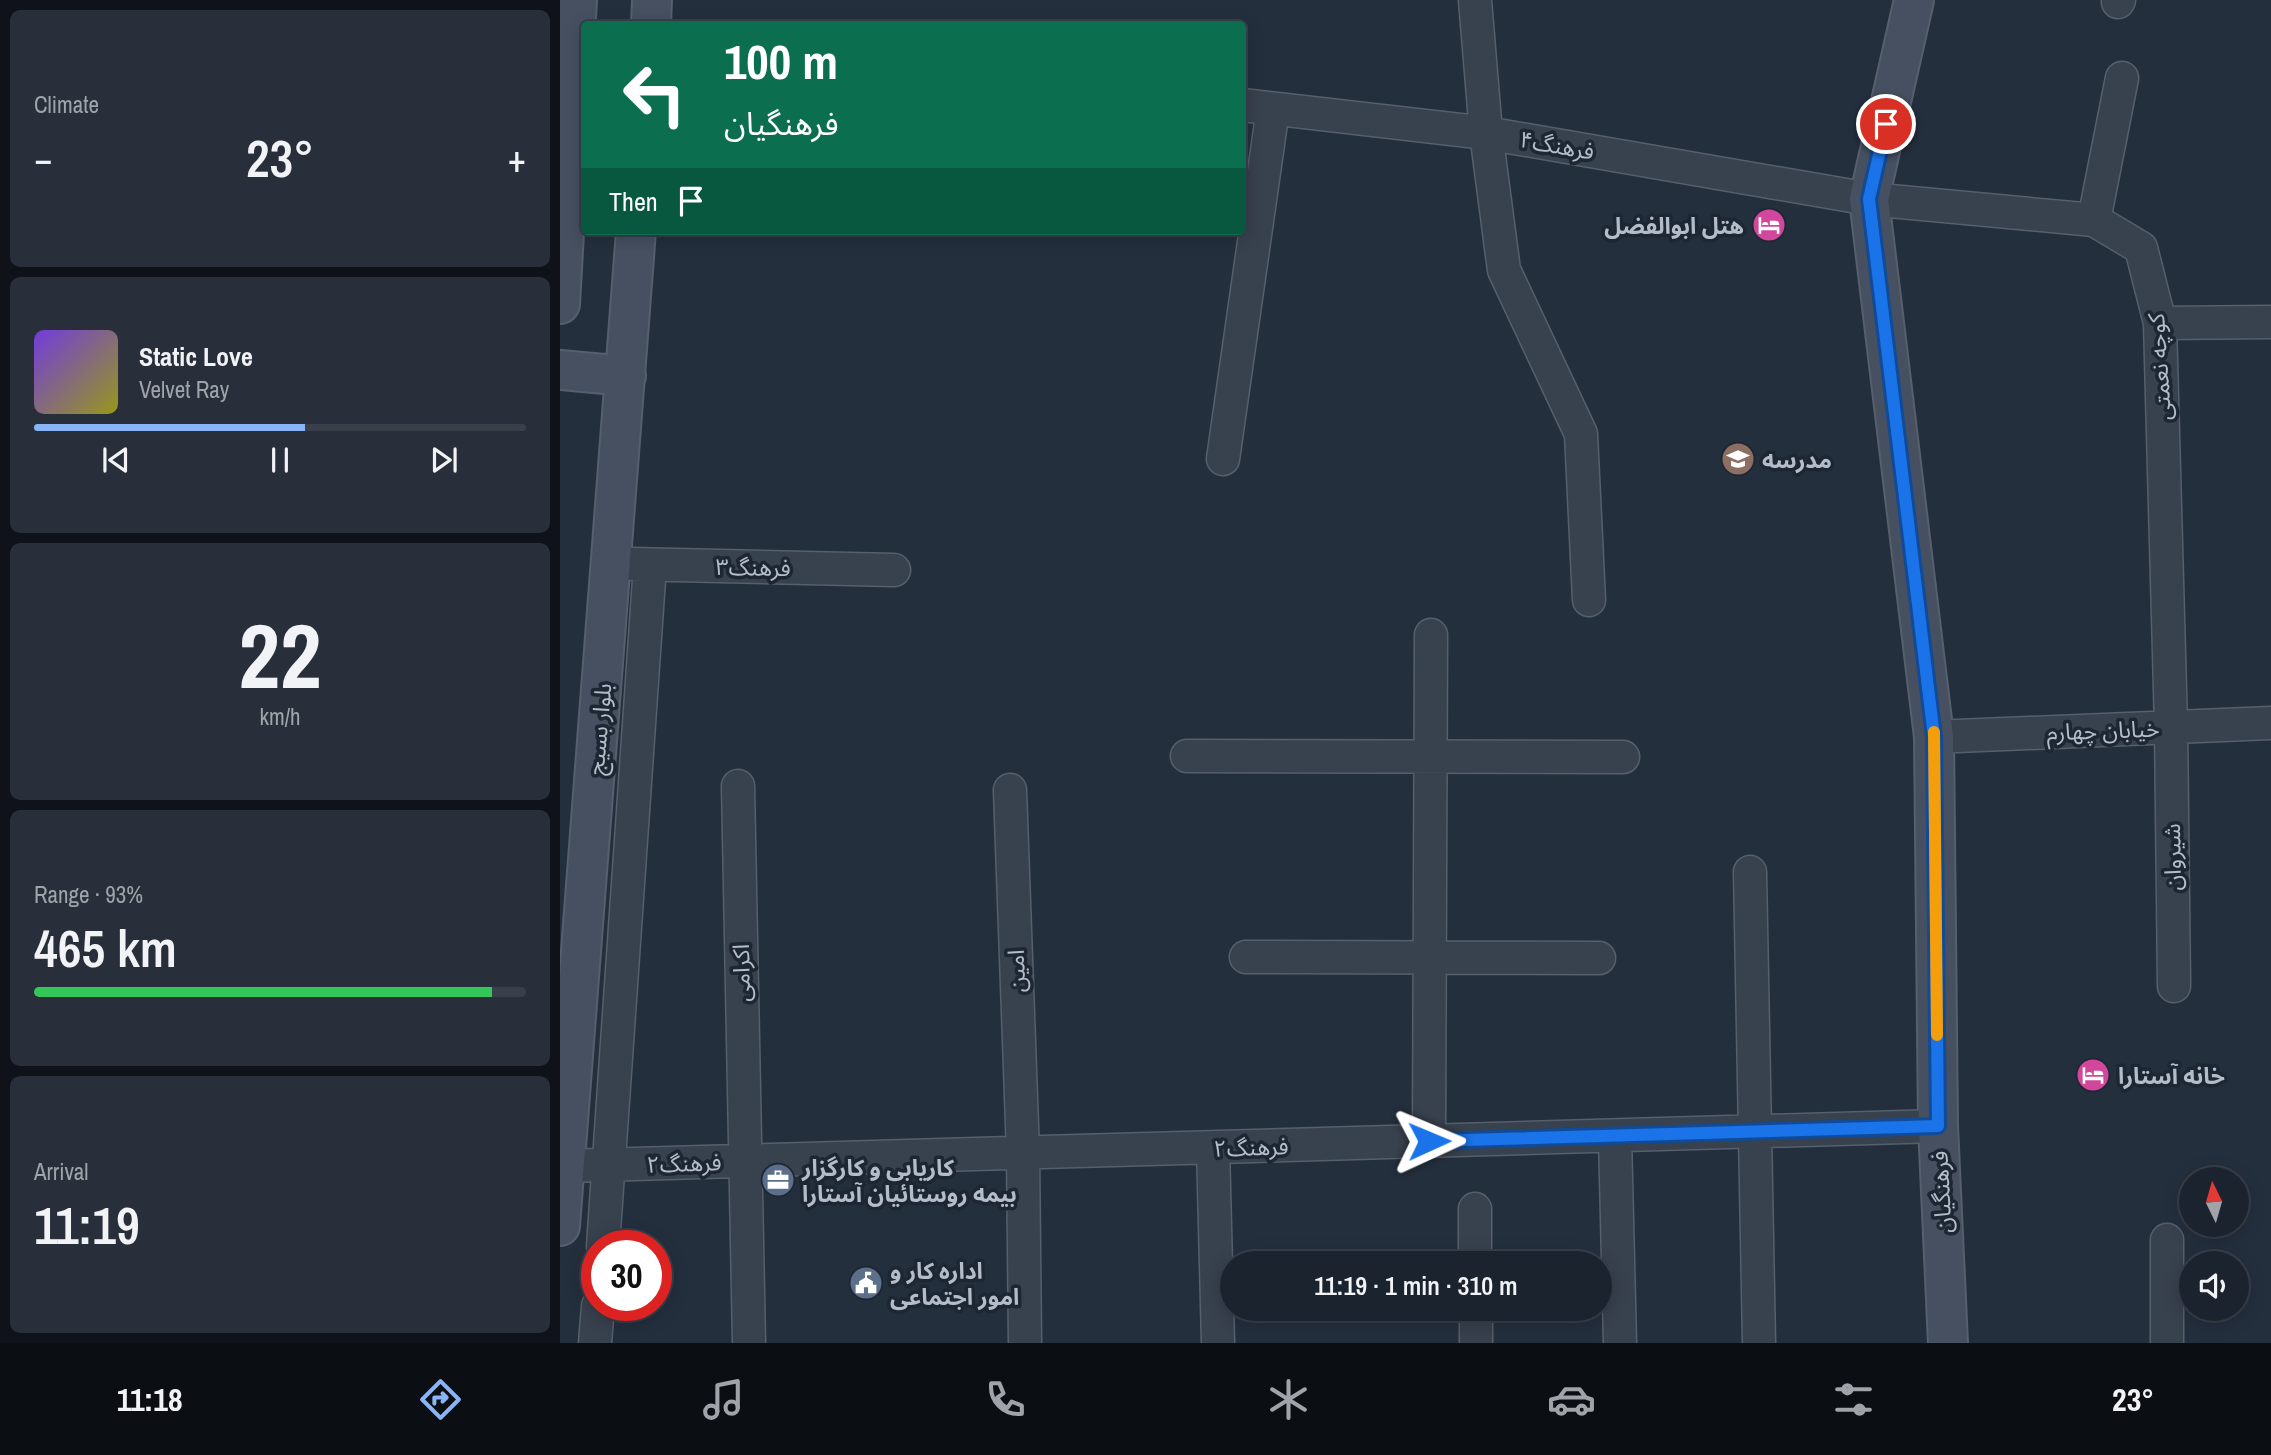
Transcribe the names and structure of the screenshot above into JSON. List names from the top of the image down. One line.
{"streets":{"main road":["بلوار بسیج","فرهنگیان"],"street":["فرهنگ۴","کوچه نعمتی","فرهنگ۳","خیابان چهارم","شیروان","امین","اکرامی","فرهنگ۲"]},"crossings":[["فرهنگ۴","کوچه نعمتی"],["فرهنگ۴","فرهنگیان"],["کوچه نعمتی","خیابان چهارم"],["کوچه نعمتی","شیروان"],["کوچه نعمتی","فرهنگیان"],["فرهنگ۳","بلوار بسیج"],["بلوار بسیج","فرهنگ۲"],["خیابان چهارم","شیروان"],["خیابان چهارم","فرهنگیان"],["امین","فرهنگ۲"],["اکرامی","فرهنگ۲"],["فرهنگ۲","فرهنگیان"]],"places":{"hotel":["هتل ابوالفضل","خانه آستارا"],"school or university":["مدرسه"],"office":["کاریابی و کارگزار بیمه روستائیان آستارا"],"public building":["اداره کار و امور اجتماعی"]},"north":"top","page":{"tile":["Climate",["22","km/h"],["Range · 93%","465 km"],["Arrival","11:19"]],"turn":["100 m","فرهنگیان"],"heat":["−","23°","+"],"then":"Then","song":["Static Love","Velvet Ray"],"limit":"30","trip":"11:19 · 1 min · 310 m","tabs":["11:18","23°"]}}
